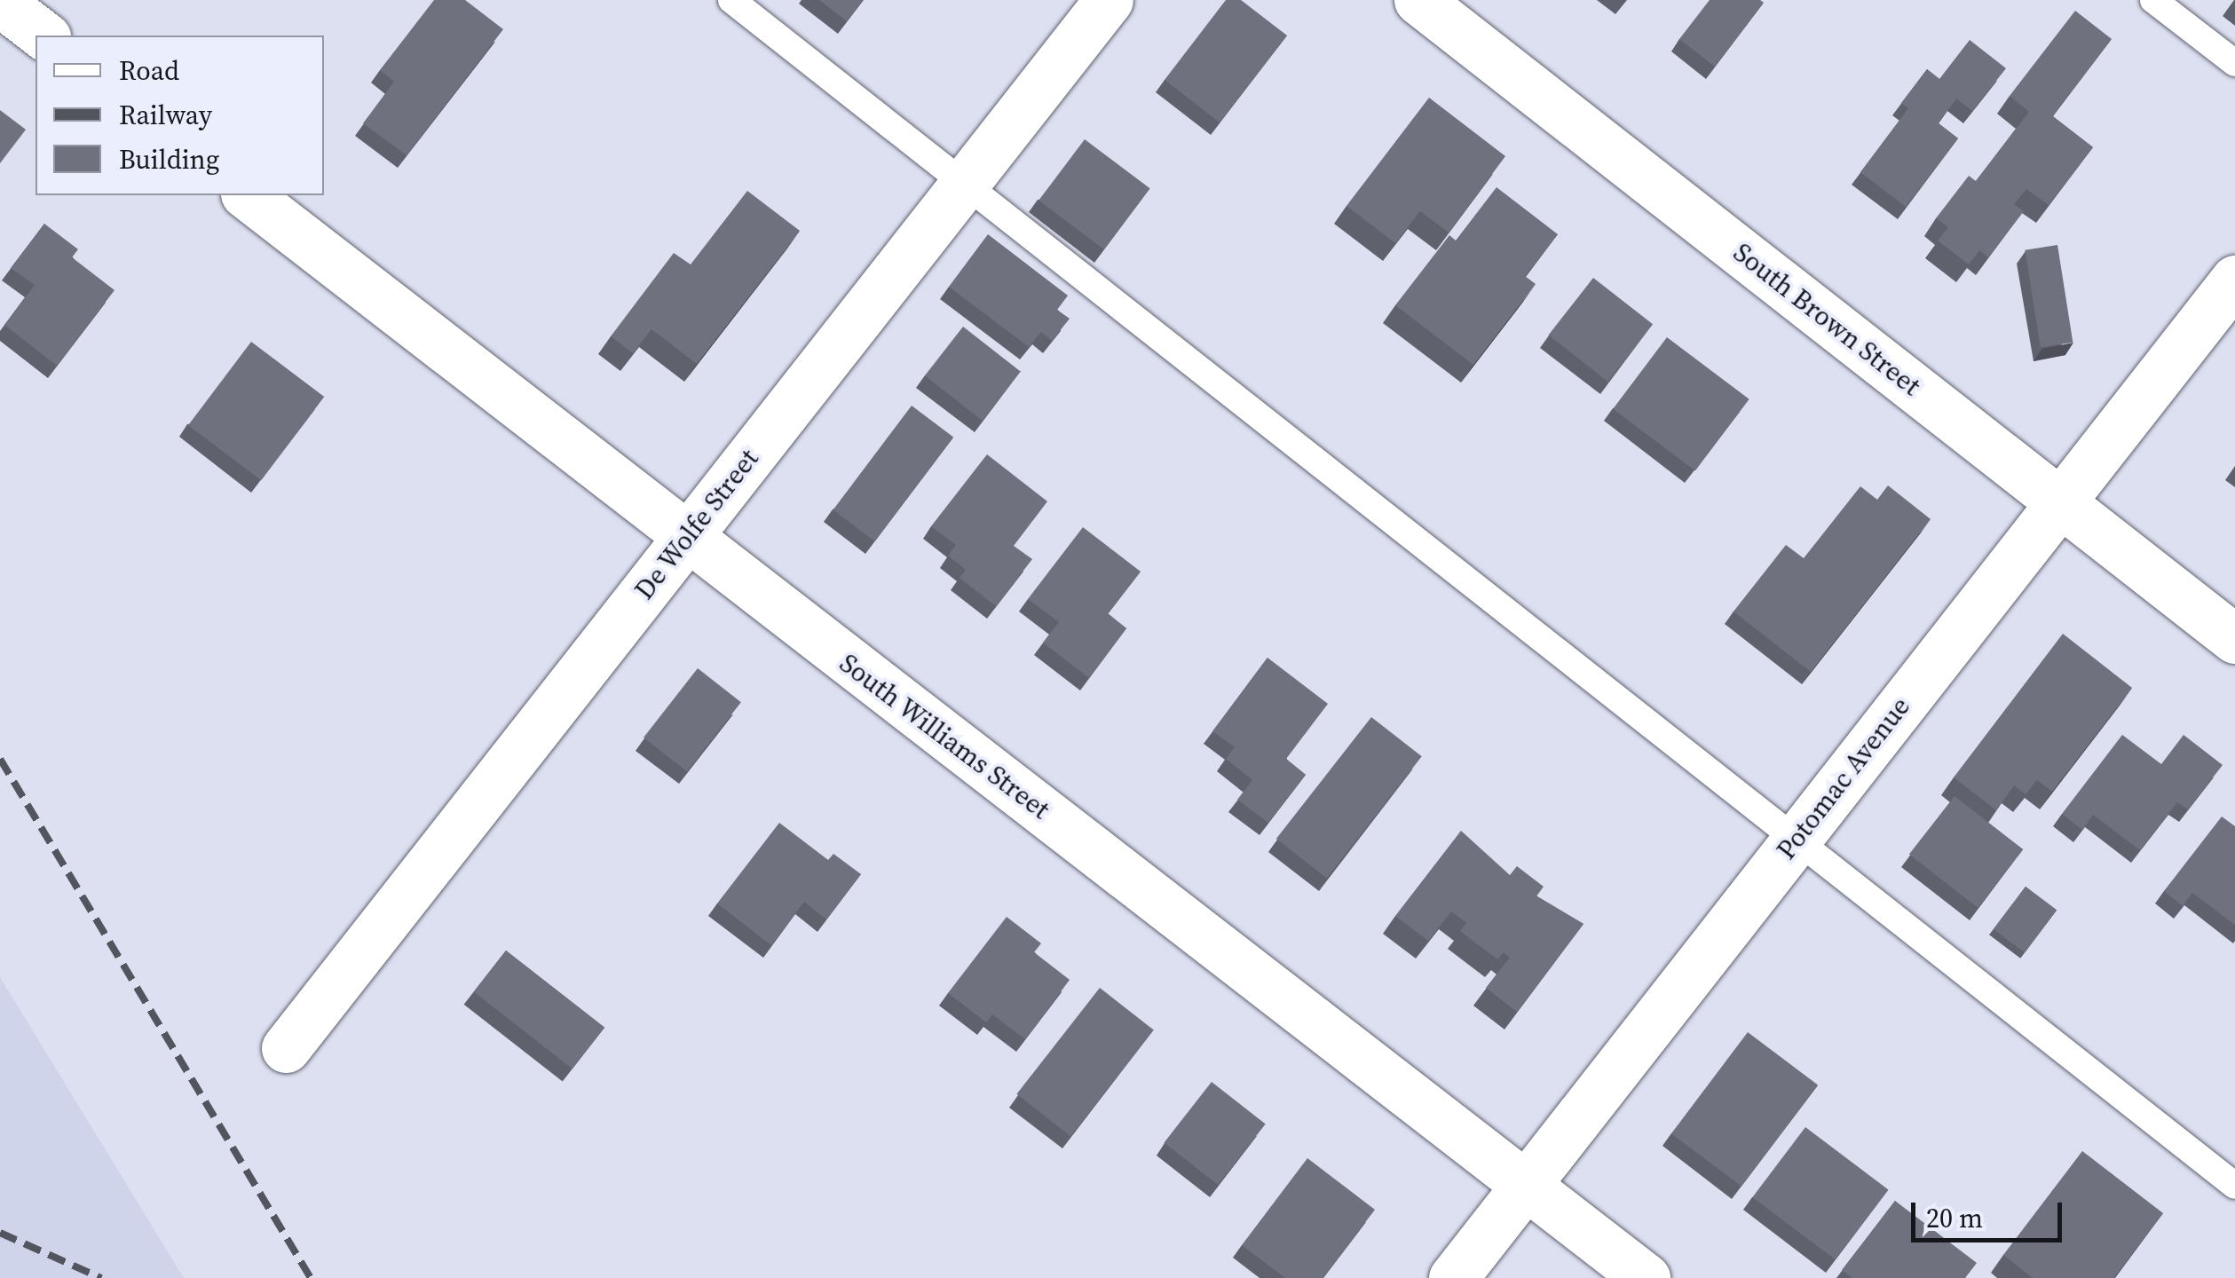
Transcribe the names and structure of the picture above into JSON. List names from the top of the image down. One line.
{"streets":{"street":["South Brown Street","De Wolfe Street","South Williams Street","Potomac Avenue"]},"crossings":[["South Brown Street","Potomac Avenue"],["De Wolfe Street","South Williams Street"],["South Williams Street","Potomac Avenue"]],"legend":["Road","Railway","Building"],"scale_bar":"20 m"}
